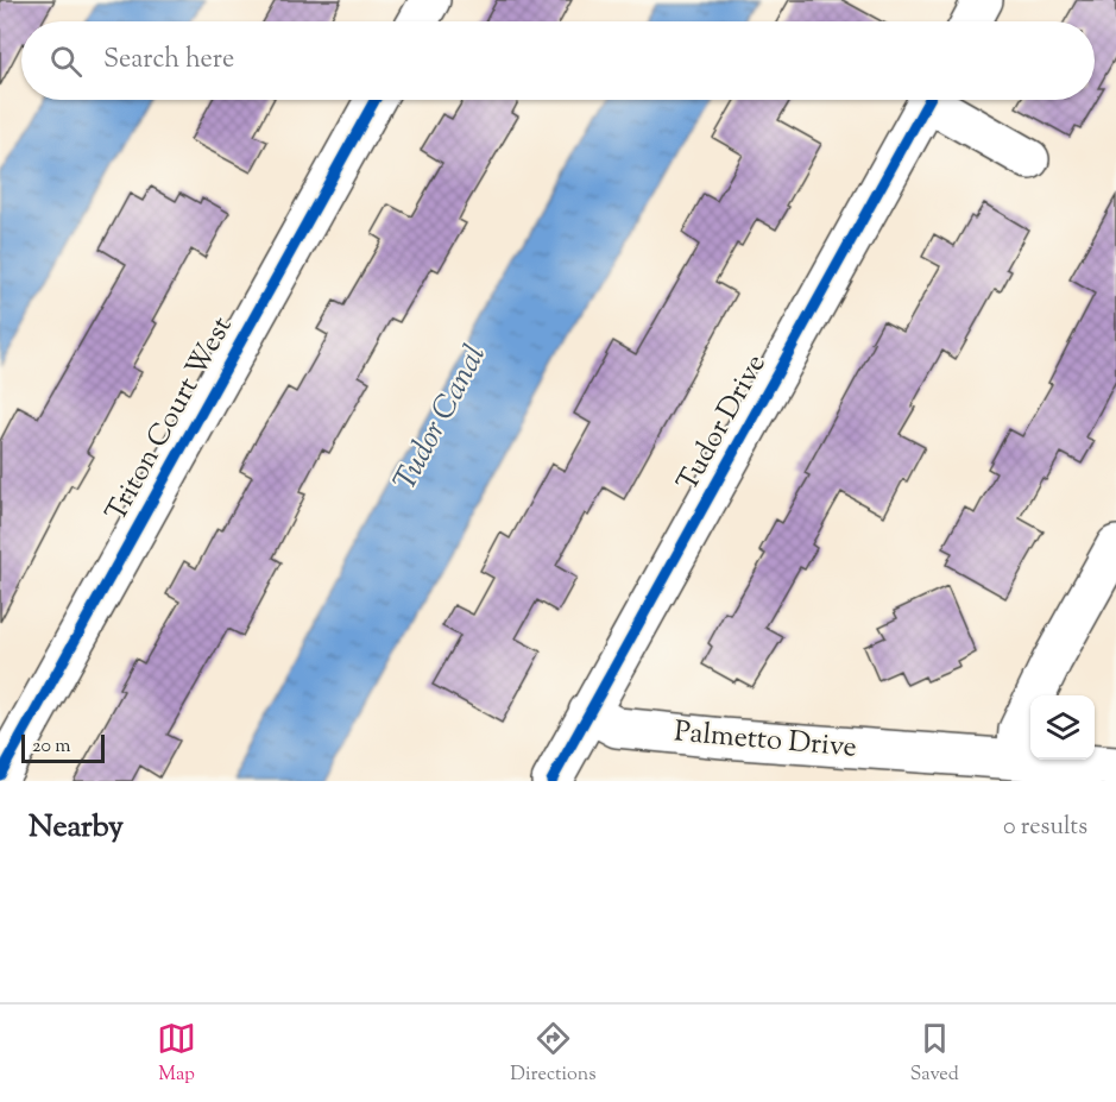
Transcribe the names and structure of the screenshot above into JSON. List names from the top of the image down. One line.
{"streets":{"street":["Triton Court West","Tudor Drive","Palmetto Drive"]},"crossings":[["Tudor Drive","Palmetto Drive"]],"water":["Tudor Canal"],"scale_bar":"20 m","page":{"search":"Search here","scale":"20 m","heading":["Nearby","0 results"],"nav":["Map","Directions","Saved"]}}
